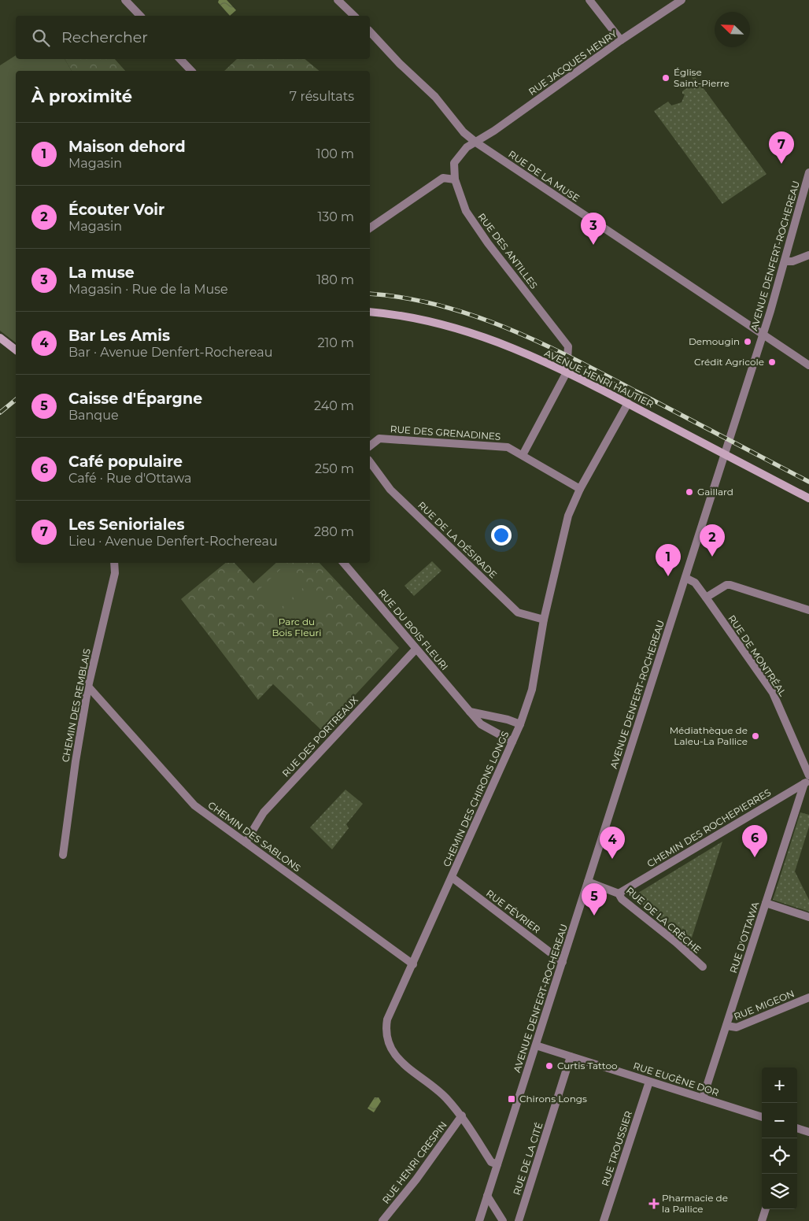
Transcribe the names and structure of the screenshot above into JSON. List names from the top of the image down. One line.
{"streets":{"street":["RUE JACQUES HENRY","RUE DE LA MUSE","RUE DES ANTILLES","AVENUE DENFERT-ROCHEREAU","AVENUE HENRI HAUTIER","RUE DES GRENADINES","RUE DE LA DÉSIRADE","RUE DU BOIS FLEURI","RUE DE MONTRÉAL","CHEMIN DES REMBLAIS","RUE DES PORTREAUX","CHEMIN DES CHIRONS LONGS","CHEMIN DES ROCHEPIERRES","CHEMIN DES SABLONS","RUE FÉVRIER","RUE DE LA CRÈCHE","RUE D'OTTAWA","RUE MIGEON","RUE EUGÈNE DOR","RUE TROUSSIER","RUE DE LA CITÉ","RUE HENRI CRESPIN"]},"crossings":[["RUE JACQUES HENRY","RUE DE LA MUSE"],["RUE JACQUES HENRY","RUE DES ANTILLES"],["RUE DE LA MUSE","RUE DES ANTILLES"],["RUE DE LA MUSE","AVENUE DENFERT-ROCHEREAU"],["RUE DES ANTILLES","AVENUE HENRI HAUTIER"],["AVENUE DENFERT-ROCHEREAU","AVENUE HENRI HAUTIER"],["AVENUE DENFERT-ROCHEREAU","RUE DE MONTRÉAL"],["AVENUE DENFERT-ROCHEREAU","CHEMIN DES CHIRONS LONGS"],["AVENUE DENFERT-ROCHEREAU","RUE FÉVRIER"],["AVENUE DENFERT-ROCHEREAU","RUE DE LA CRÈCHE"],["AVENUE DENFERT-ROCHEREAU","RUE EUGÈNE DOR"],["AVENUE HENRI HAUTIER","CHEMIN DES CHIRONS LONGS"],["RUE DES GRENADINES","CHEMIN DES CHIRONS LONGS"],["RUE DE LA DÉSIRADE","CHEMIN DES CHIRONS LONGS"],["RUE DU BOIS FLEURI","RUE DES PORTREAUX"],["RUE DU BOIS FLEURI","CHEMIN DES CHIRONS LONGS"],["CHEMIN DES REMBLAIS","CHEMIN DES SABLONS"],["RUE DES PORTREAUX","CHEMIN DES SABLONS"],["CHEMIN DES CHIRONS LONGS","CHEMIN DES SABLONS"],["CHEMIN DES CHIRONS LONGS","RUE FÉVRIER"],["CHEMIN DES CHIRONS LONGS","RUE HENRI CRESPIN"],["CHEMIN DES ROCHEPIERRES","RUE DE LA CRÈCHE"],["CHEMIN DES ROCHEPIERRES","RUE D'OTTAWA"],["RUE D'OTTAWA","RUE MIGEON"],["RUE D'OTTAWA","RUE EUGÈNE DOR"],["RUE EUGÈNE DOR","RUE TROUSSIER"],["RUE EUGÈNE DOR","RUE DE LA CITÉ"]],"parks":["Parc du Bois Fleuri"],"places":{"other":["Église Saint-Pierre","Demougin","Crédit Agricole","Gaillard","Médiathèque de Laleu-La Pallice","Curtis Tattoo"],"transit":["Chirons Longs"],"health":["Pharmacie de la Pallice"]},"north":"top left","page":{"search":"Rechercher","heading":["À proximité","7 résultats"],"list":[{"mark":"1","name":"Maison dehord","note":"Magasin","value":"100 m"},{"mark":"2","name":"Écouter Voir","note":"Magasin","value":"130 m"},{"mark":"3","name":"La muse","note":"Magasin · Rue de la Muse","value":"180 m"},{"mark":"4","name":"Bar Les Amis","note":"Bar · Avenue Denfert-Rochereau","value":"210 m"},{"mark":"5","name":"Caisse d'Épargne","note":"Banque","value":"240 m"},{"mark":"6","name":"Café populaire","note":"Café · Rue d'Ottawa","value":"250 m"},{"mark":"7","name":"Les Senioriales","note":"Lieu · Avenue Denfert-Rochereau","value":"280 m"}],"pins":["7","3","2","1","6","4","5"],"map_buttons":["+","−"]}}
